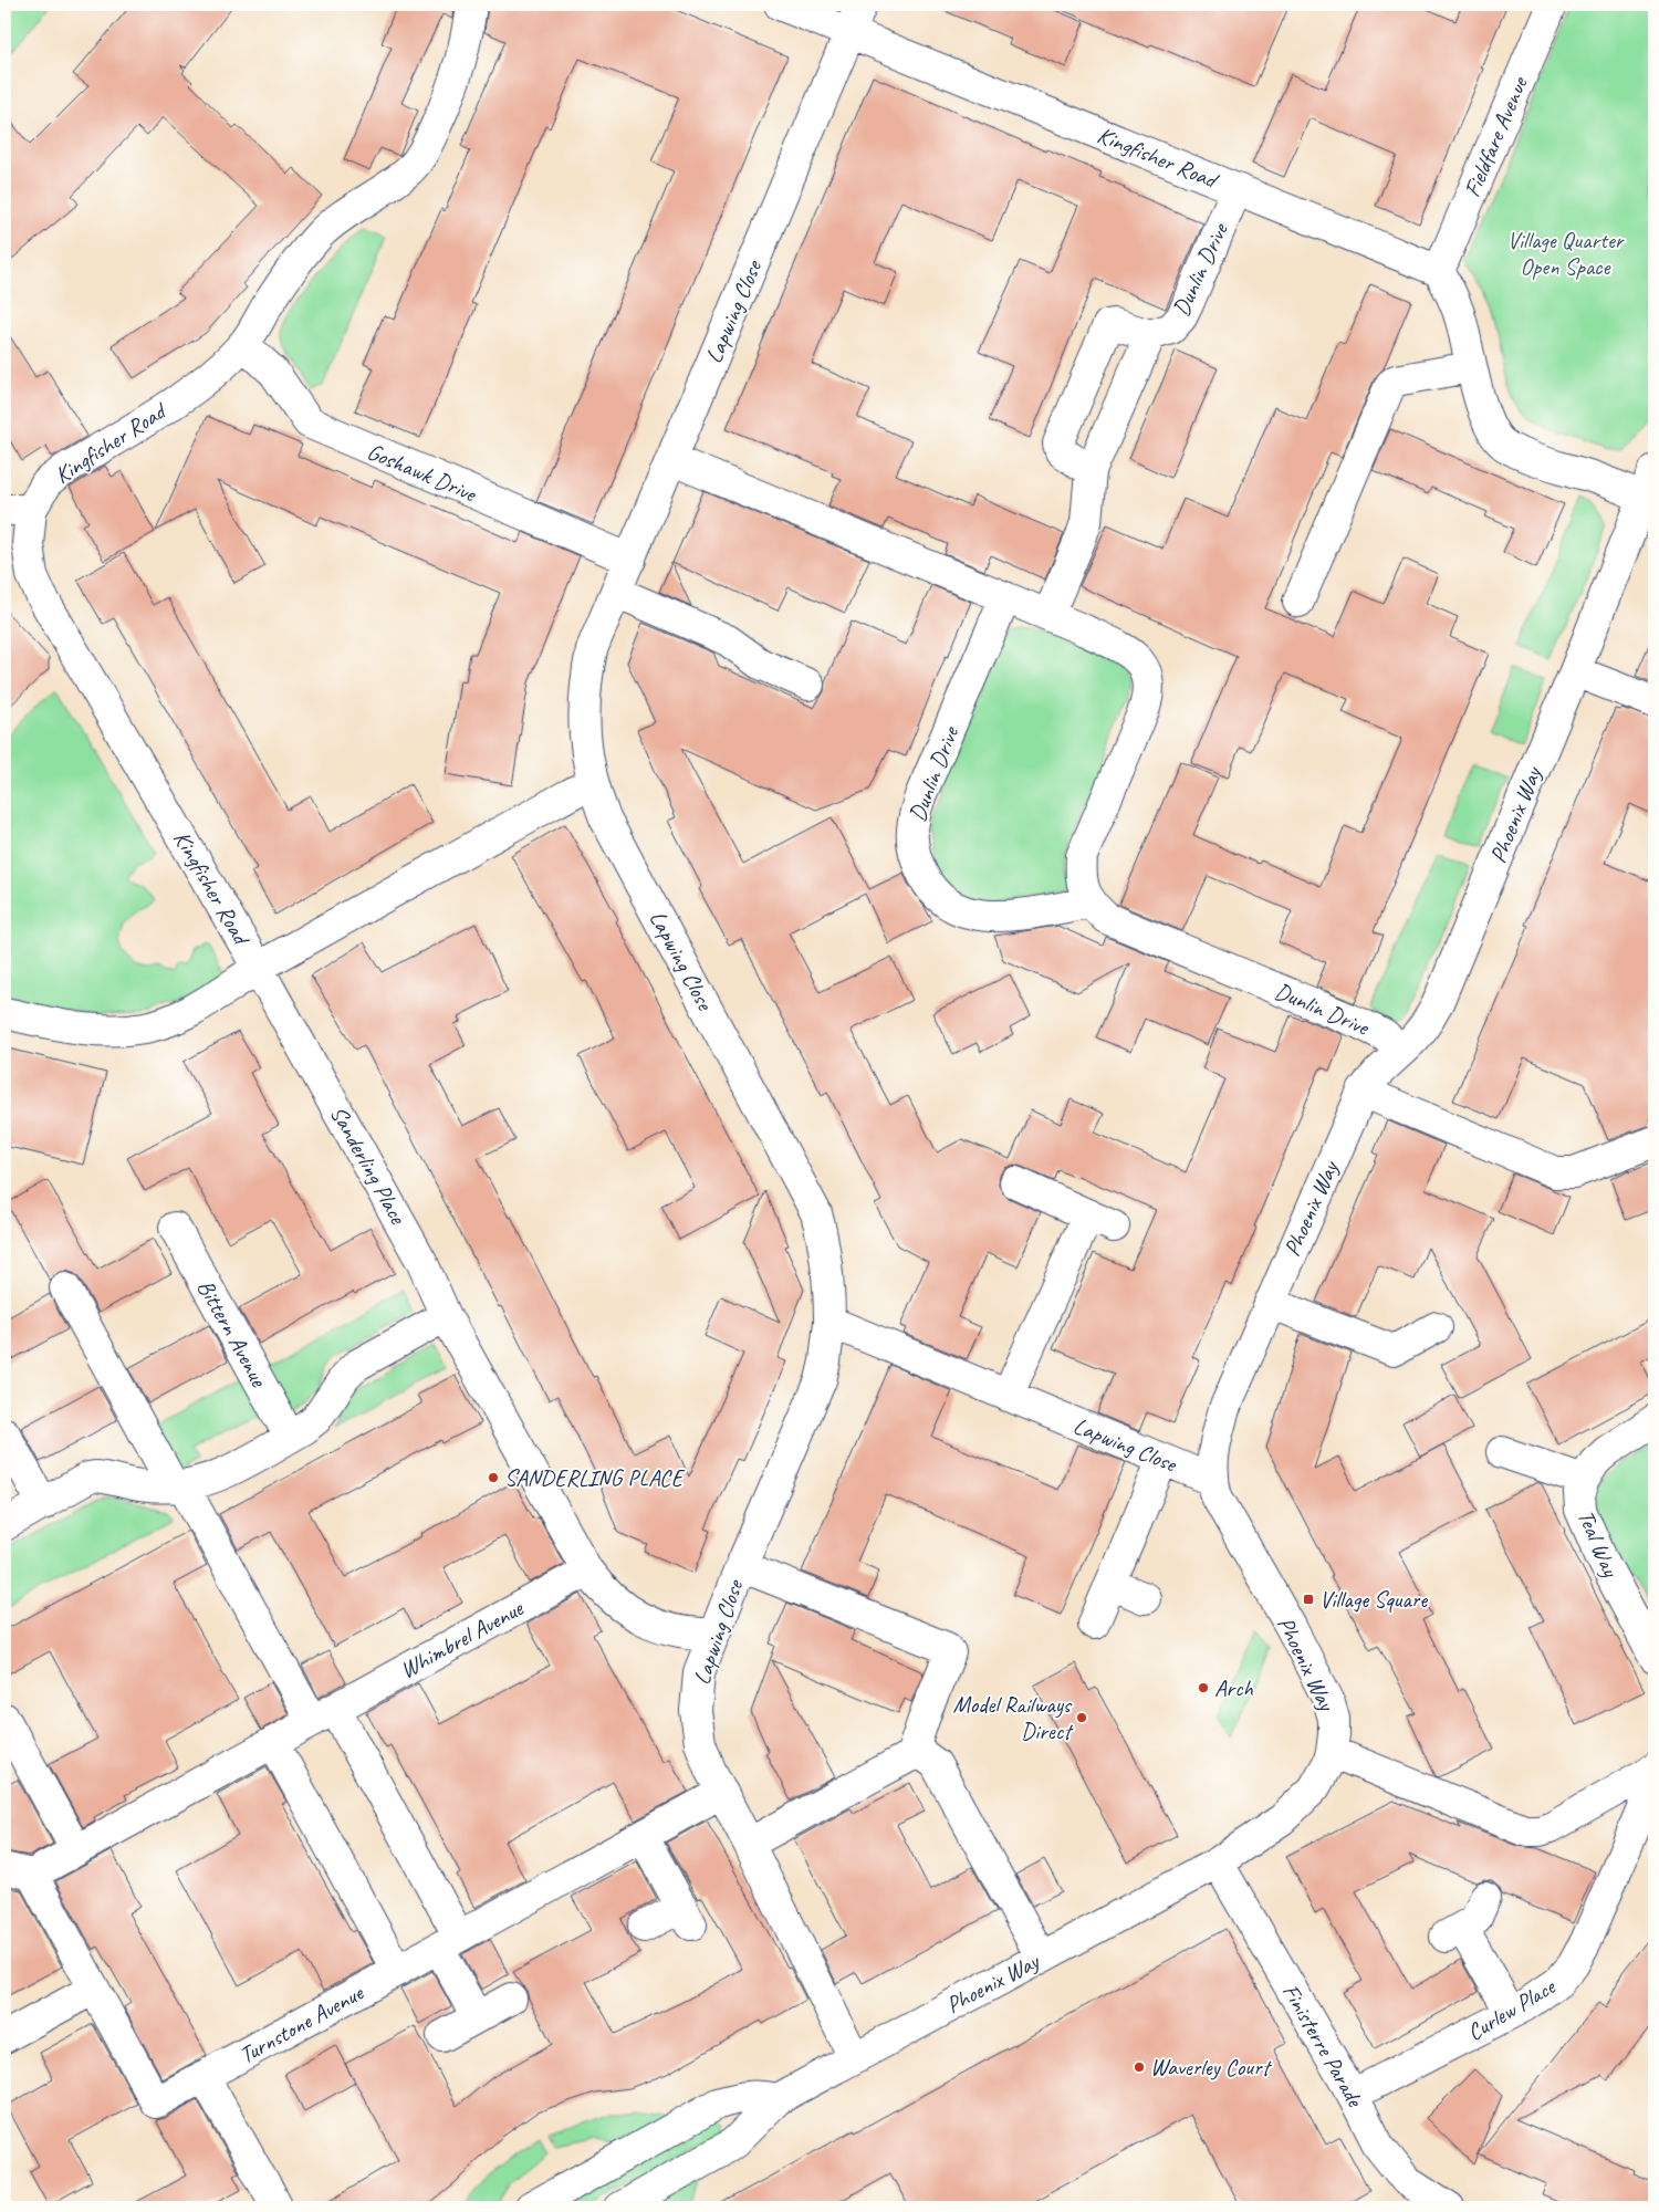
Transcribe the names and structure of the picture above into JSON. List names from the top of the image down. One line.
{"streets":{"street":["Fieldfare Avenue","Kingfisher Road","Dunlin Drive","Lapwing Close","Goshawk Drive","Phoenix Way","Sanderling Place","Bittern Avenue","Teal Way","Whimbrel Avenue","Curlew Place","Turnstone Avenue","Finisterre Parade"]},"crossings":[["Fieldfare Avenue","Kingfisher Road"],["Kingfisher Road","Dunlin Drive"],["Kingfisher Road","Lapwing Close"],["Kingfisher Road","Goshawk Drive"],["Kingfisher Road","Sanderling Place"],["Dunlin Drive","Phoenix Way"],["Lapwing Close","Goshawk Drive"],["Lapwing Close","Phoenix Way"],["Lapwing Close","Sanderling Place"],["Lapwing Close","Turnstone Avenue"],["Phoenix Way","Finisterre Parade"],["Sanderling Place","Whimbrel Avenue"],["Curlew Place","Finisterre Parade"]],"parks":["Village Quarter Open Space"],"places":{"other":["SANDERLING PLACE","Arch","Model Railways Direct","Waverley Court"],"transit":["Village Square"]}}
